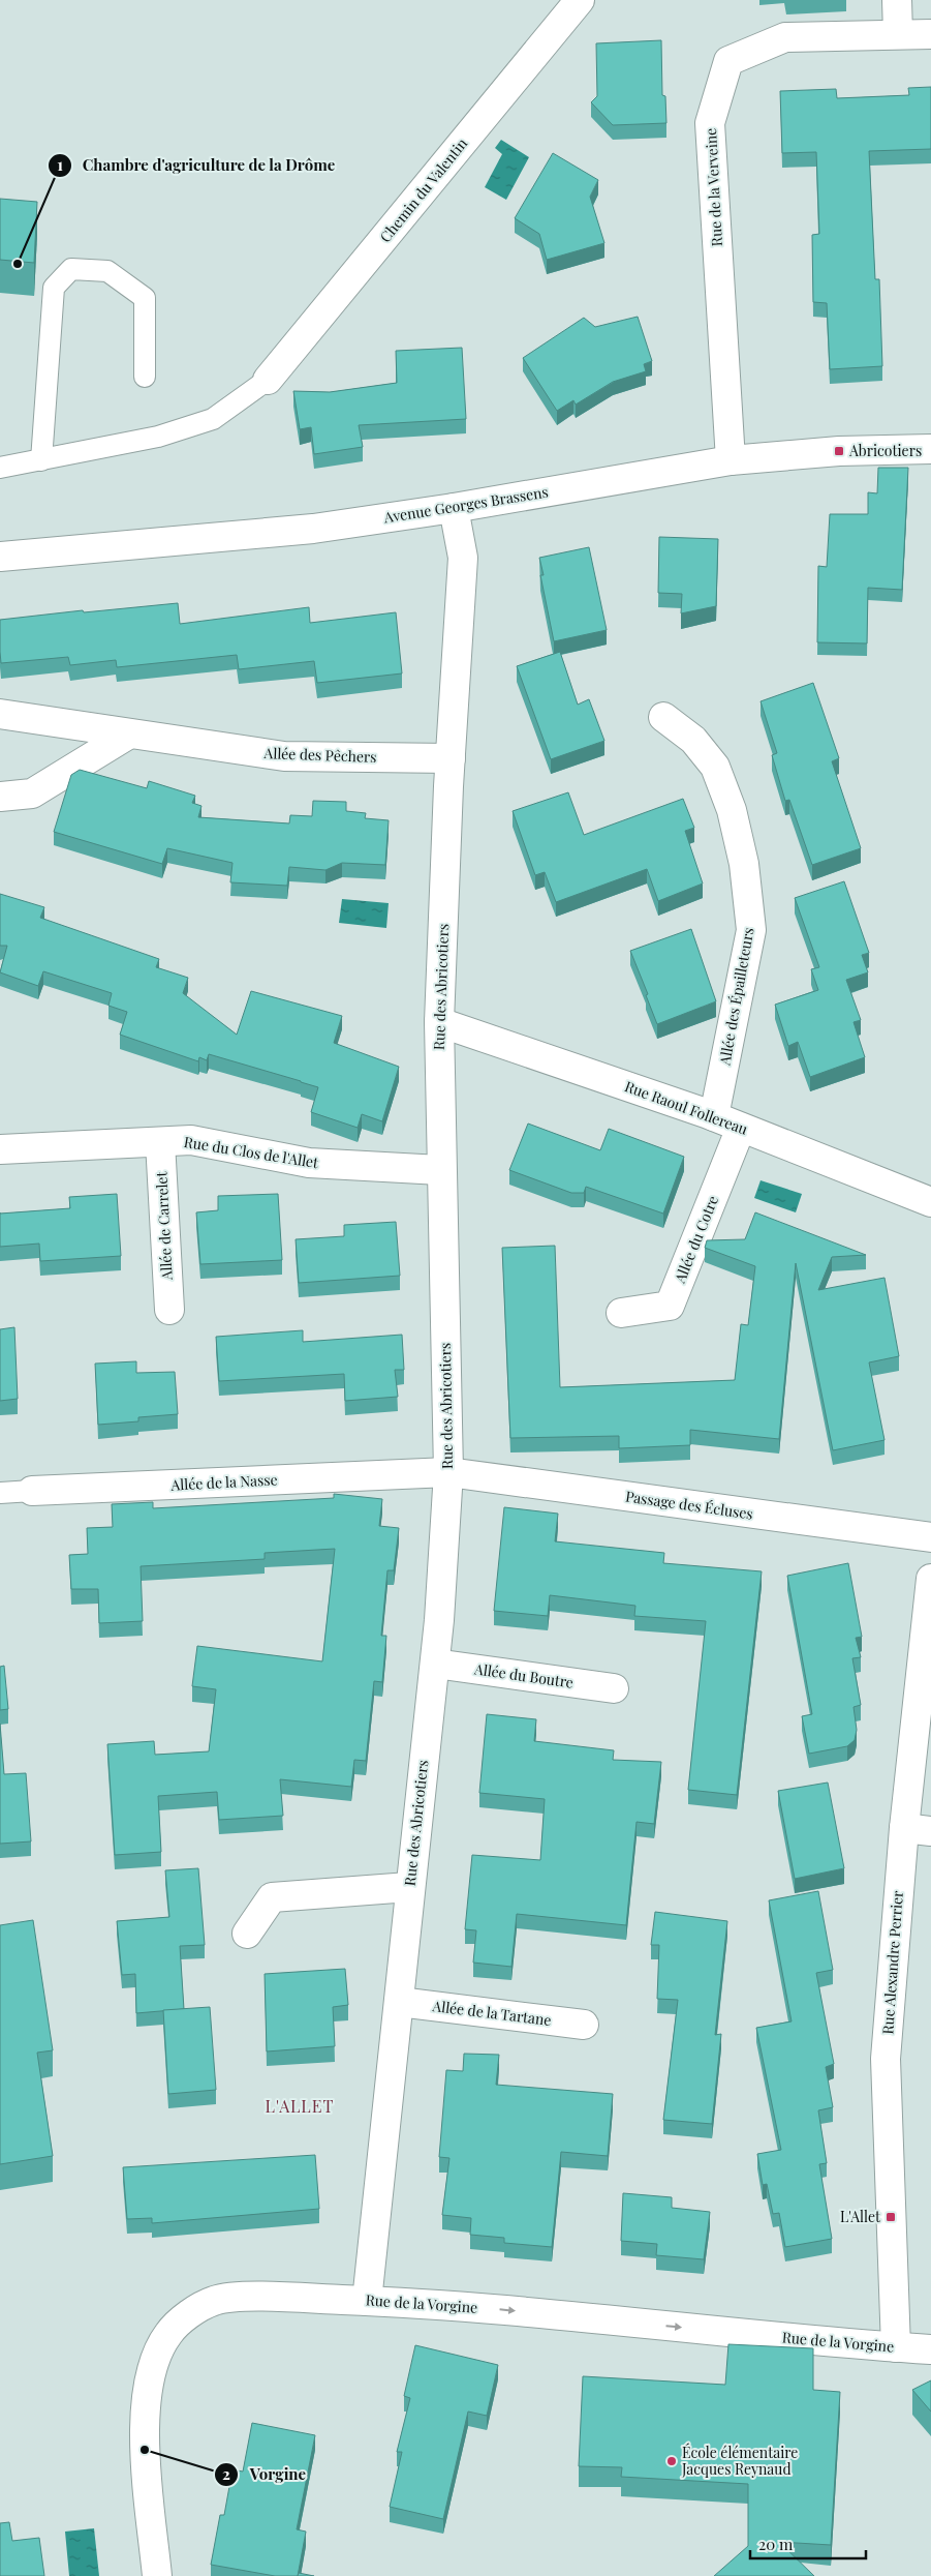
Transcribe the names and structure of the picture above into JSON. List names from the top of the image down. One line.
{"streets":{"street":["Rue de la Verveine","Chemin du Valentin","Avenue Georges Brassens","Allée des Pêchers","Rue des Abricotiers","Allée des Épailleteurs","Rue Raoul Follereau","Rue du Clos de l'Allet","Allée de Carrelet","Allée du Cotre","Allée de la Nasse","Passage des Écluses","Allée du Boutre","Rue Alexandre Perrier","Allée de la Tartane","Rue de la Vorgine"]},"crossings":[["Rue de la Verveine","Avenue Georges Brassens"],["Avenue Georges Brassens","Rue des Abricotiers"],["Allée des Pêchers","Rue des Abricotiers"],["Rue des Abricotiers","Rue Raoul Follereau"],["Rue des Abricotiers","Rue du Clos de l'Allet"],["Rue des Abricotiers","Allée de la Nasse"],["Rue des Abricotiers","Passage des Écluses"],["Rue des Abricotiers","Allée du Boutre"],["Rue des Abricotiers","Allée de la Tartane"],["Rue des Abricotiers","Rue de la Vorgine"],["Allée des Épailleteurs","Rue Raoul Follereau"],["Rue Raoul Follereau","Allée du Cotre"],["Rue du Clos de l'Allet","Allée de Carrelet"],["Allée de la Nasse","Passage des Écluses"],["Rue Alexandre Perrier","Rue de la Vorgine"]],"one_way":["Rue de la Vorgine"],"districts":["L'ALLET"],"places":{"other":["Chambre d'agriculture de la Drôme","Vorgine","École élémentaire Jacques Reynaud"],"transit":["Abricotiers","L'Allet"]},"scale_bar":"20 m"}
